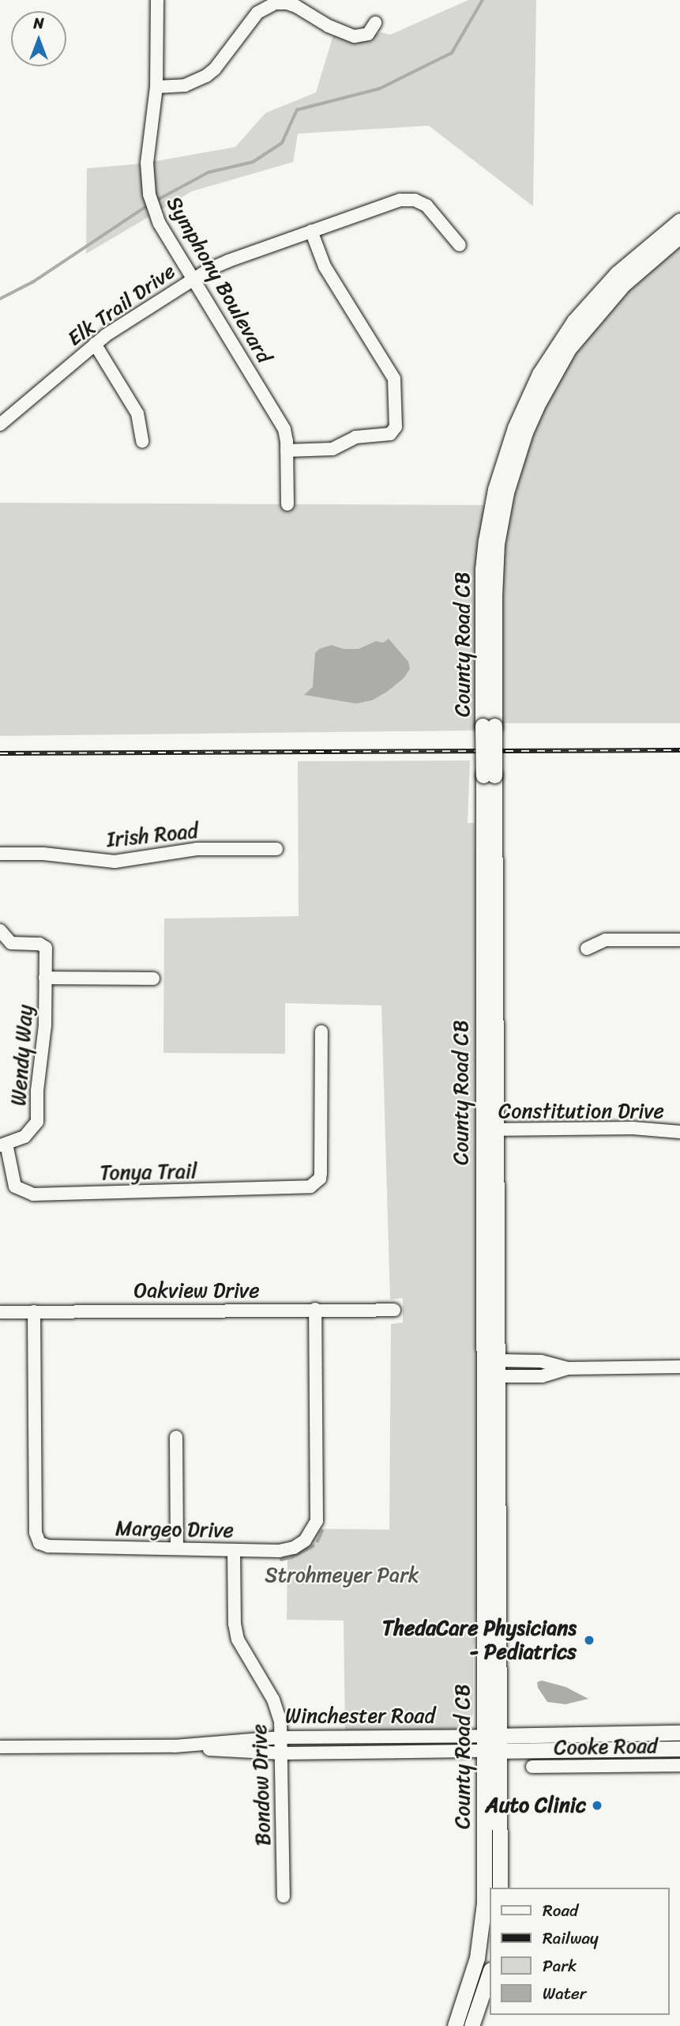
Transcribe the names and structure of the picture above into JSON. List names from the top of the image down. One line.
{"streets":{"main road":["County Road CB","Winchester Road"],"street":["Symphony Boulevard","Elk Trail Drive","Irish Road","Wendy Way","Constitution Drive","Tonya Trail","Oakview Drive","Margeo Drive","Cooke Road","Bondow Drive"]},"crossings":[["Symphony Boulevard","Elk Trail Drive"],["County Road CB","Constitution Drive"],["County Road CB","Winchester Road"],["Wendy Way","Tonya Trail"],["Oakview Drive","Margeo Drive"],["Margeo Drive","Bondow Drive"],["Winchester Road","Bondow Drive"]],"parks":["Strohmeyer Park"],"places":["ThedaCare Physicians - Pediatrics","Auto Clinic"],"legend":["Road","Railway","Park","Water"],"north":"top"}
